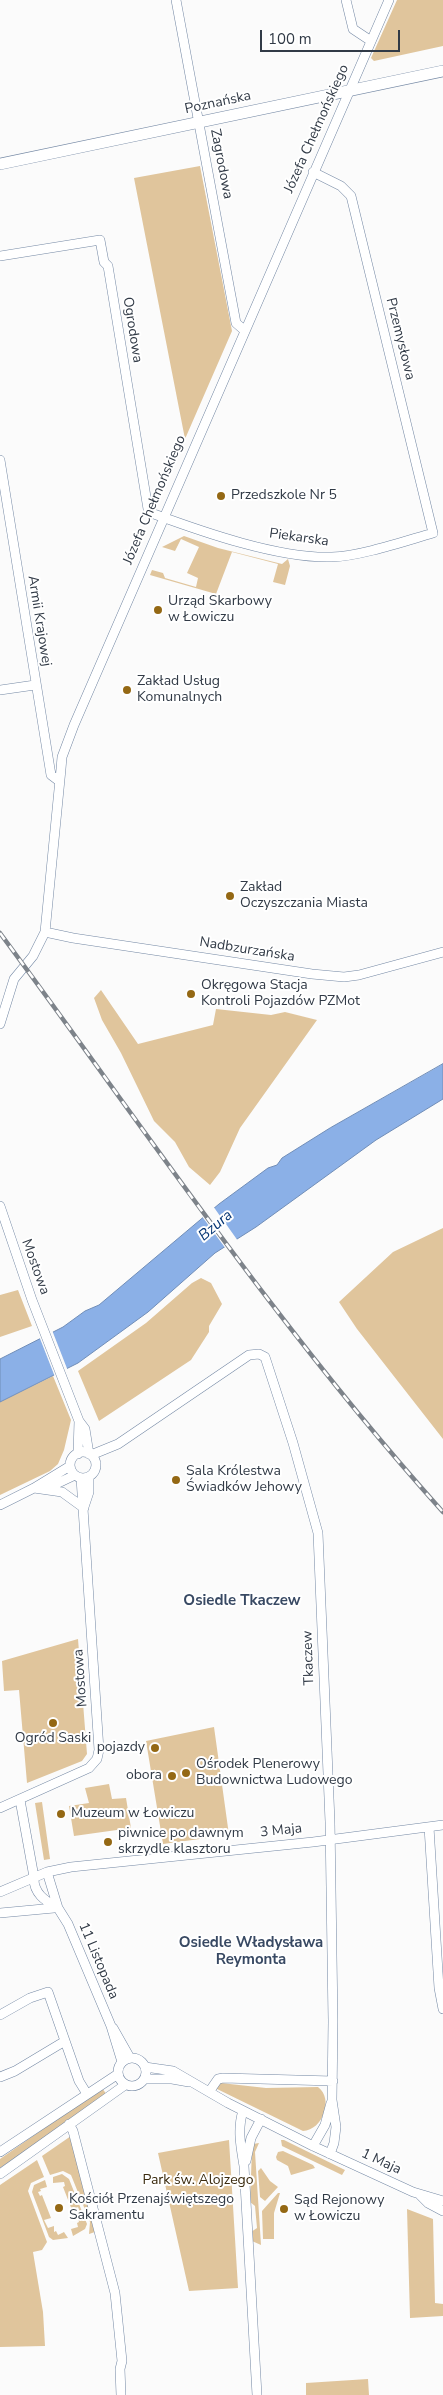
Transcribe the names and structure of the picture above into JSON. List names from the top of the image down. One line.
{"streets":{"main road":["Poznańska"],"street":["Józefa Chełmońskiego","Zagrodowa","Ogrodowa","Przemysłowa","Piekarska","Armii Krajowej","Nadbzurzańska","Mostowa","Tkaczew","3 Maja","11 Listopada","1 Maja"]},"crossings":[["Poznańska","Józefa Chełmońskiego"],["Poznańska","Zagrodowa"],["Józefa Chełmońskiego","Zagrodowa"],["Józefa Chełmońskiego","Ogrodowa"],["Józefa Chełmońskiego","Przemysłowa"],["Józefa Chełmońskiego","Piekarska"],["Józefa Chełmońskiego","Armii Krajowej"],["Józefa Chełmońskiego","Nadbzurzańska"],["Ogrodowa","Piekarska"],["Przemysłowa","Piekarska"],["Mostowa","Tkaczew"],["Mostowa","11 Listopada"],["Tkaczew","3 Maja"],["3 Maja","11 Listopada"],["11 Listopada","1 Maja"]],"districts":["Osiedle Tkaczew","Osiedle Władysława Reymonta"],"water":["Bzura"],"parks":["Park św. Alojzego"],"places":["Przedszkole Nr 5","Urząd Skarbowy w Łowiczu","Zakład Usług Komunalnych","Zakład Oczyszczania Miasta","Okręgowa Stacja Kontroli Pojazdów PZMot","Sala Królestwa Świadków Jehowy","Ogród Saski","pojazdy","Ośrodek Plenerowy Budownictwa Ludowego","obora","Muzeum w Łowiczu","piwnice po dawnym skrzydle klasztoru","Kościół Przenajświętszego Sakramentu","Sąd Rejonowy w Łowiczu"],"scale_bar":"100 m"}
